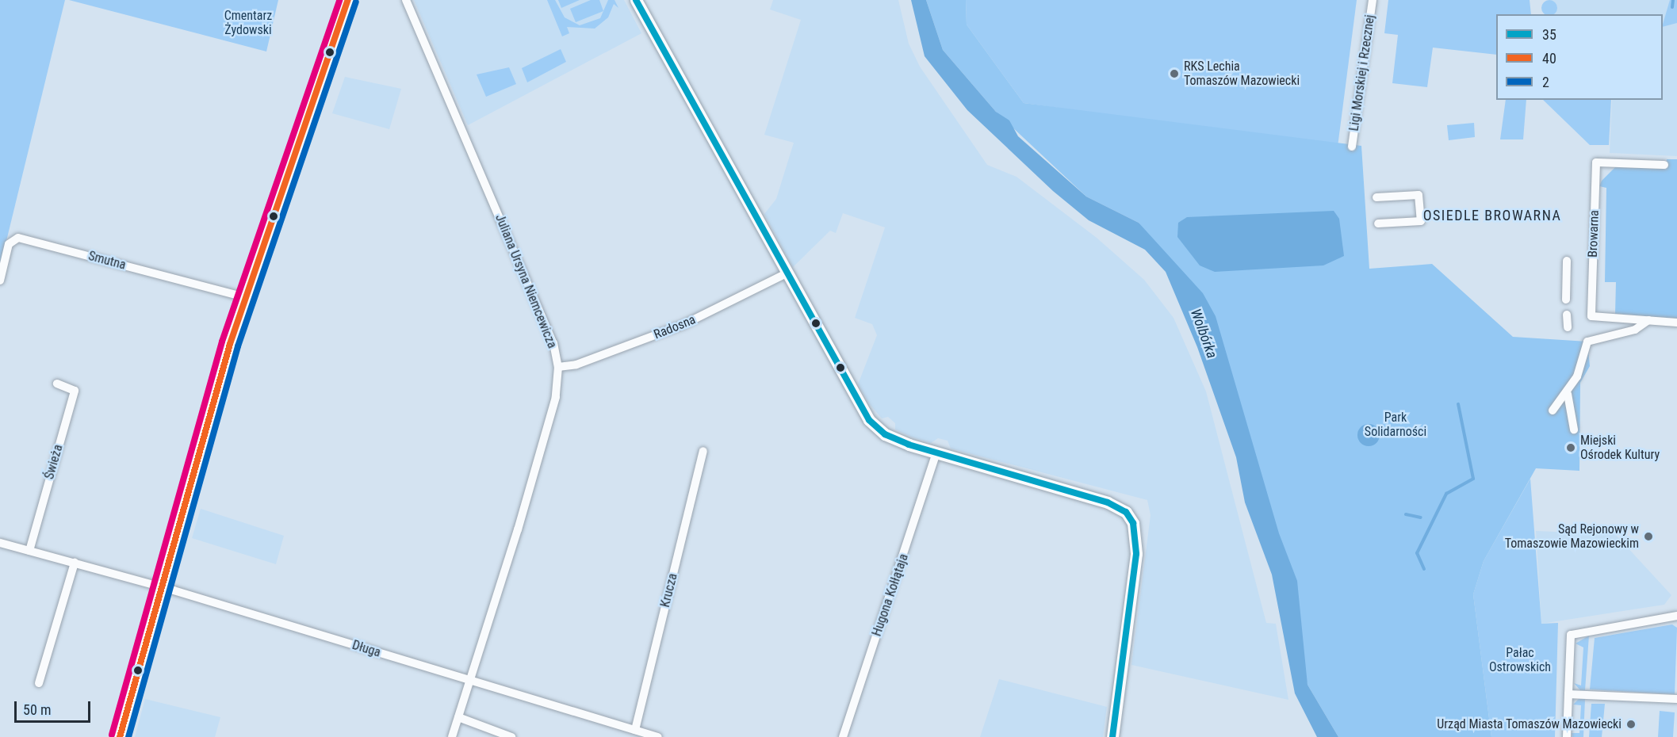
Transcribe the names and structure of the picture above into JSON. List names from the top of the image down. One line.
{"streets":{"street":["Ligi Morskiej i Rzecznej","Browarna","Smutna","Juliana Ursyna Niemcewicza","Radosna","Świeża","Krucza","Hugona Kołłątaja","Długa"]},"crossings":[["Juliana Ursyna Niemcewicza","Radosna"],["Juliana Ursyna Niemcewicza","Długa"],["Świeża","Długa"],["Krucza","Długa"]],"districts":["OSIEDLE BROWARNA"],"water":["Wolbórka"],"parks":["Cmentarz Żydowski","Park Solidarności","Pałac Ostrowskich"],"places":["RKS Lechia Tomaszów Mazowiecki","Miejski Ośrodek Kultury","Sąd Rejonowy w Tomaszowie Mazowieckim","Urząd Miasta Tomaszów Mazowiecki"],"lines":["transit line 35","transit line 40","transit line 2"],"legend":["35","40","2"],"scale_bar":"50 m"}
